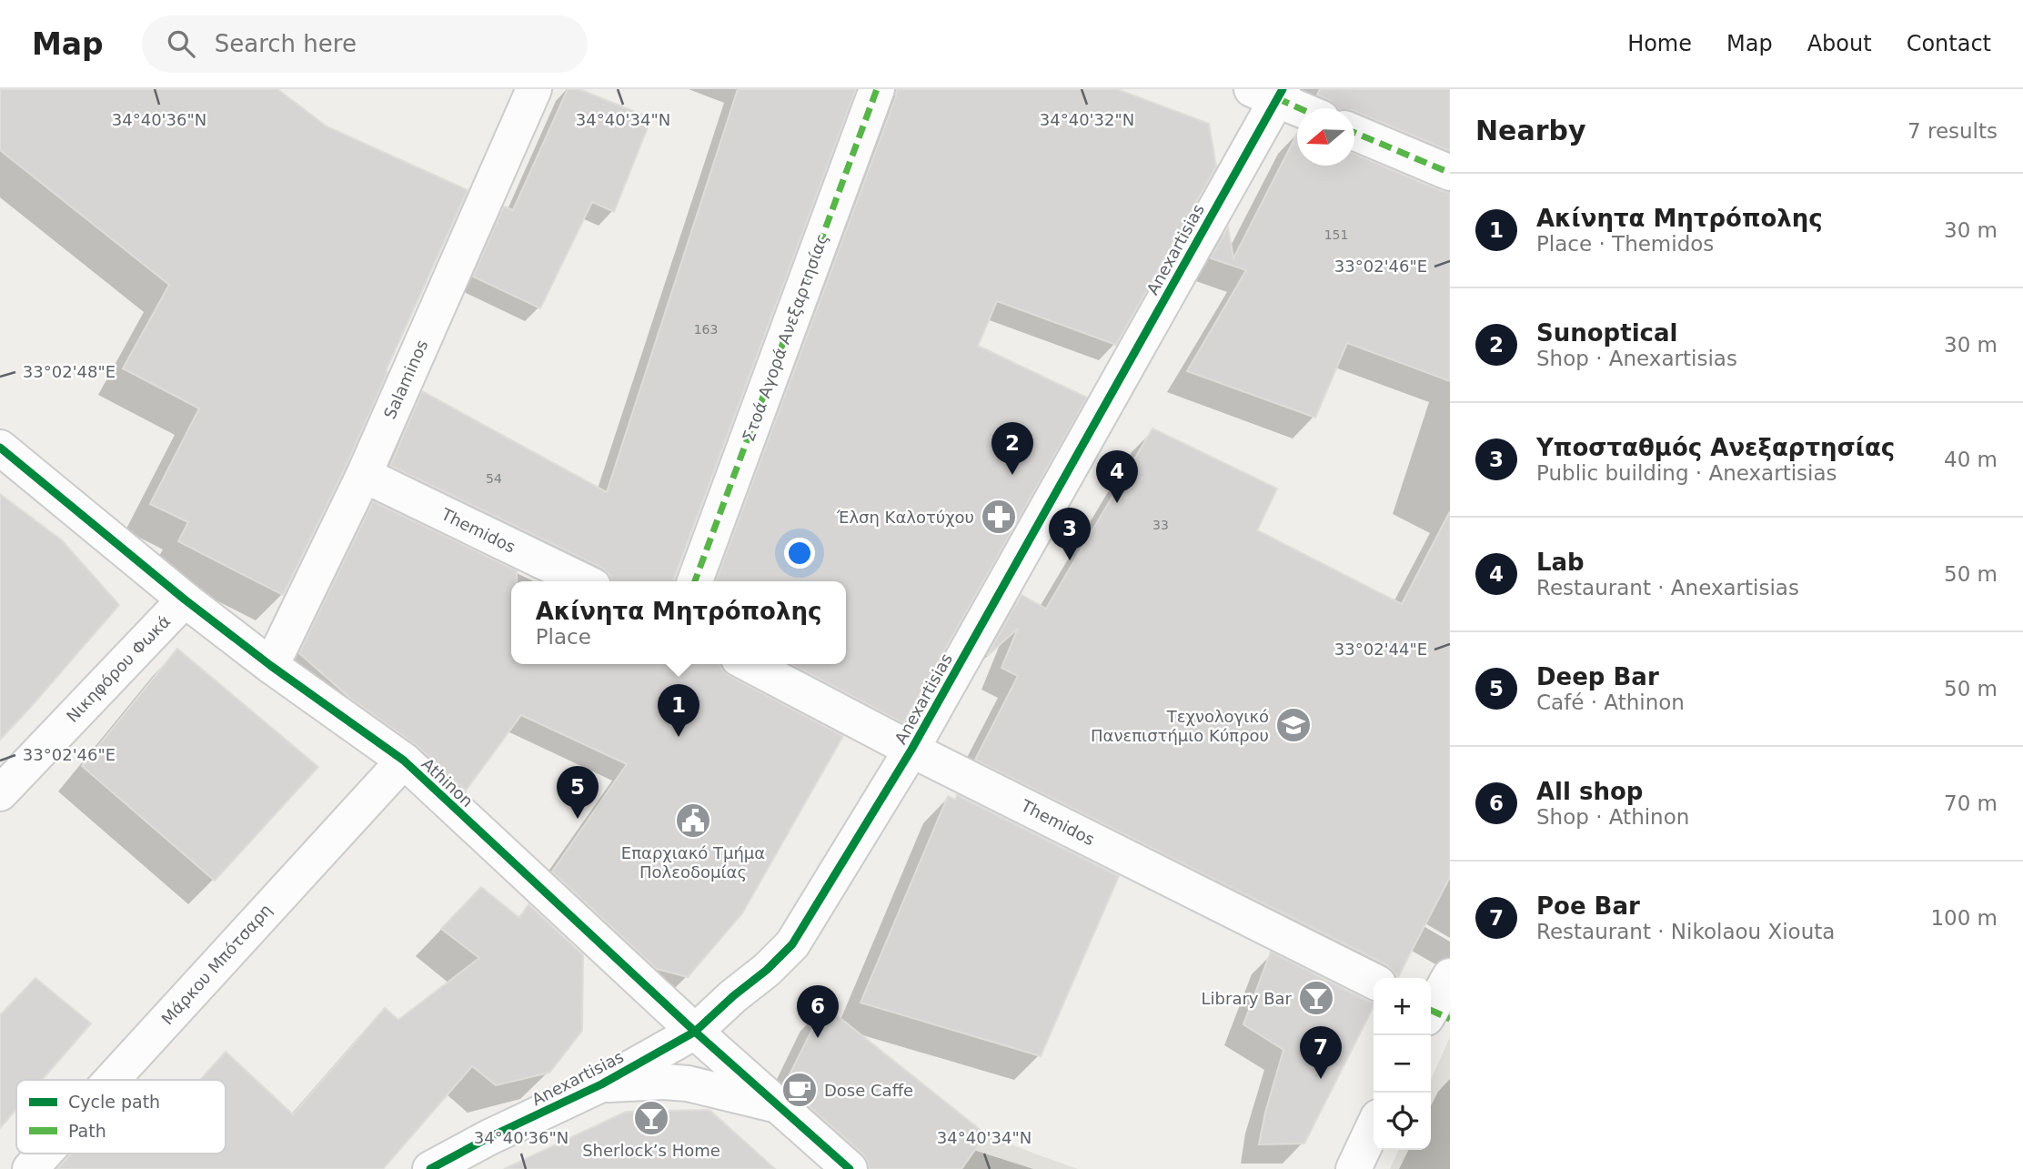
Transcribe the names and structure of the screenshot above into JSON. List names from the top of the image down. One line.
{"streets":{"street":["Anexartisias","Στοά Αγορά Ανεξαρτησίας","Salaminos","Themidos","Νικηφόρου Φωκά","Athinon","Μάρκου Μπότσαρη"]},"crossings":[["Anexartisias","Themidos"],["Anexartisias","Athinon"],["Salaminos","Themidos"],["Salaminos","Athinon"],["Νικηφόρου Φωκά","Athinon"],["Athinon","Μάρκου Μπότσαρη"]],"places":{"pharmacy":["Έλση Καλοτύχου"],"school or university":["Τεχνολογικό Πανεπιστήμιο Κύπρου"],"public building":["Επαρχιακό Τμήμα Πολεοδομίας"],"bar":["Library Bar","Sherlock’s Home"],"cafe":["Dose Caffe"]},"house_numbers":["151","163","54","33"],"legend":["Cycle path","Path"],"north":"left","page":{"header":"Map","search":"Search here","nav":["Home","Map","About","Contact"],"heading":["Nearby","7 results"],"list":[{"mark":"1","name":"Ακίνητα Μητρόπολης","note":"Place · Themidos","value":"30 m"},{"mark":"2","name":"Sunoptical","note":"Shop · Anexartisias","value":"30 m"},{"mark":"3","name":"Υποσταθμός Ανεξαρτησίας","note":"Public building · Anexartisias","value":"40 m"},{"mark":"4","name":"Lab","note":"Restaurant · Anexartisias","value":"50 m"},{"mark":"5","name":"Deep Bar","note":"Café · Athinon","value":"50 m"},{"mark":"6","name":"All shop","note":"Shop · Athinon","value":"70 m"},{"mark":"7","name":"Poe Bar","note":"Restaurant · Nikolaou Xiouta","value":"100 m"}],"pins":["2","4","3","1","5","6","7"],"popup":["Ακίνητα Μητρόπολης","Place"],"map_buttons":["+","−"]},"coordinates":["34°40'36\"N","34°40'34\"N","34°40'32\"N","33°02'46\"E","33°02'48\"E","33°02'44\"E"]}
